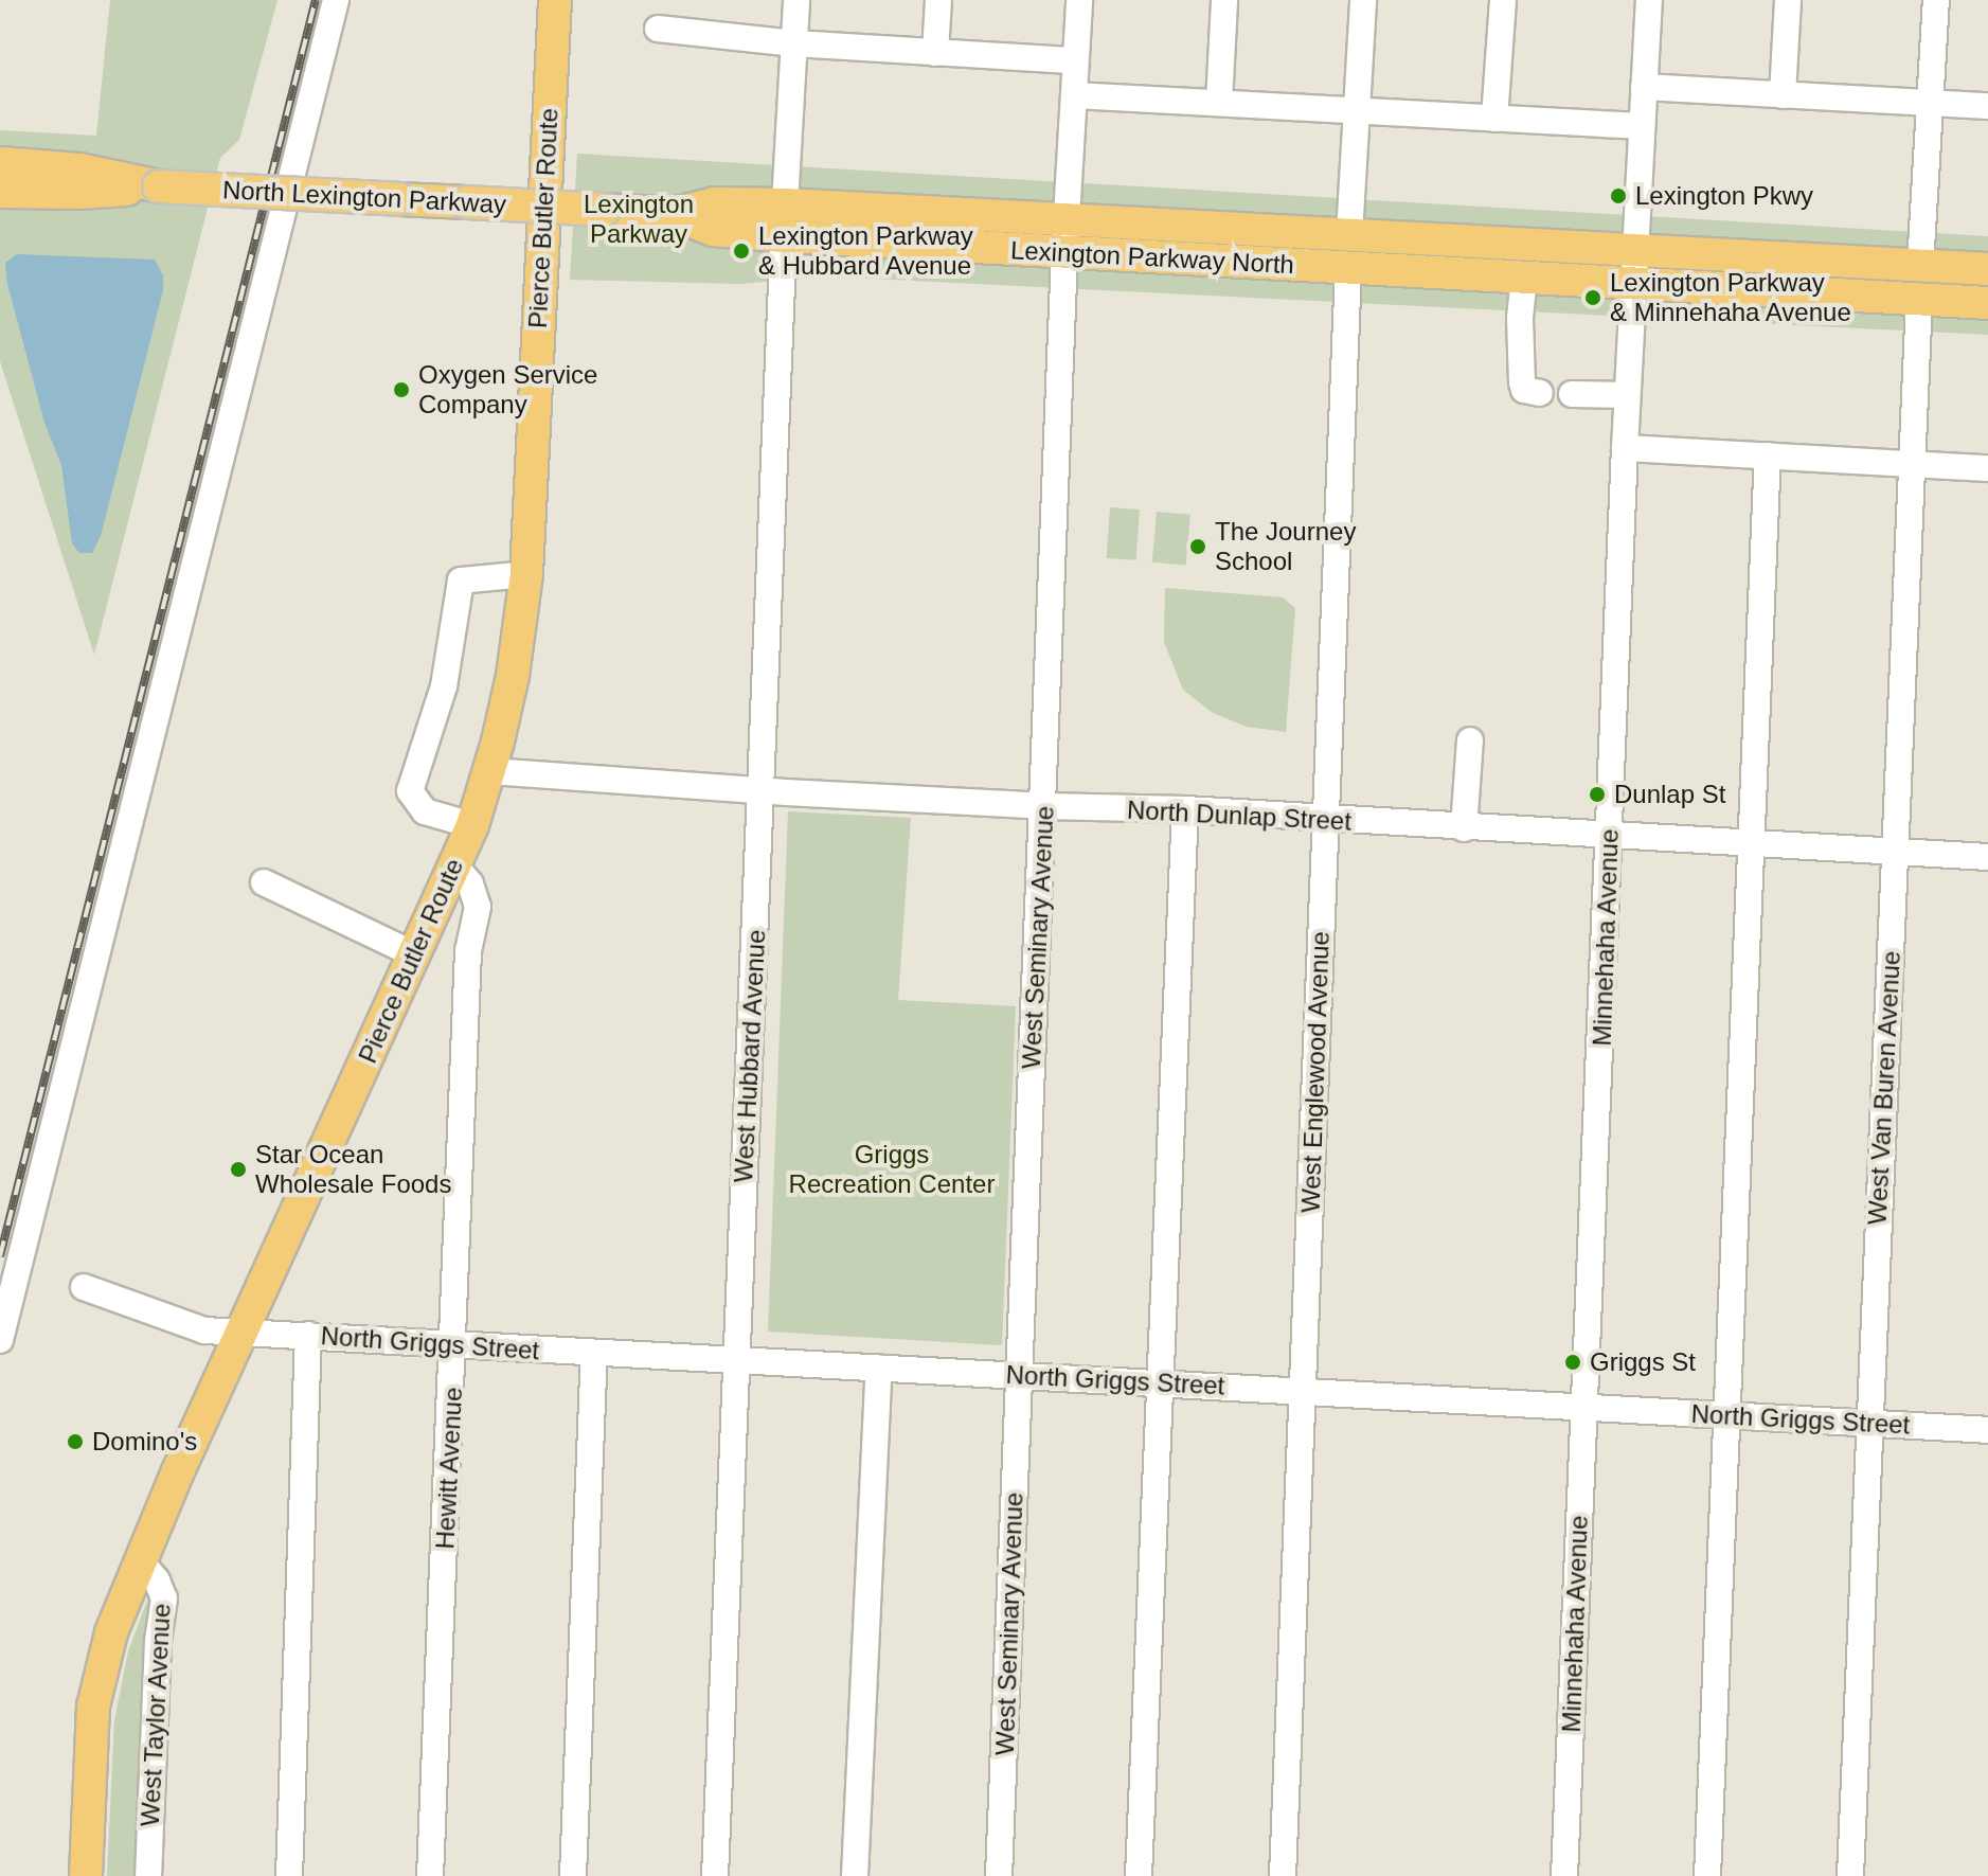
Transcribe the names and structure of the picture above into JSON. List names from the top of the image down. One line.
{"streets":{"main road":["North Lexington Parkway","Pierce Butler Route","Lexington Parkway North"],"street":["North Dunlap Street","West Seminary Avenue","Minnehaha Avenue","West Hubbard Avenue","West Englewood Avenue","West Van Buren Avenue","North Griggs Street","Hewitt Avenue","West Taylor Avenue"]},"crossings":[["North Lexington Parkway","Lexington Parkway North"],["Pierce Butler Route","North Dunlap Street"],["Pierce Butler Route","North Griggs Street"],["Pierce Butler Route","Hewitt Avenue"],["Pierce Butler Route","West Taylor Avenue"],["Lexington Parkway North","West Seminary Avenue"],["Lexington Parkway North","Minnehaha Avenue"],["Lexington Parkway North","West Hubbard Avenue"],["Lexington Parkway North","West Englewood Avenue"],["Lexington Parkway North","West Van Buren Avenue"],["North Dunlap Street","West Seminary Avenue"],["North Dunlap Street","Minnehaha Avenue"],["North Dunlap Street","West Hubbard Avenue"],["North Dunlap Street","West Englewood Avenue"],["North Dunlap Street","West Van Buren Avenue"],["West Seminary Avenue","North Griggs Street"],["Minnehaha Avenue","North Griggs Street"],["West Hubbard Avenue","North Griggs Street"],["West Englewood Avenue","North Griggs Street"],["West Van Buren Avenue","North Griggs Street"],["North Griggs Street","Hewitt Avenue"]],"parks":["Lexington Parkway","Griggs Recreation Center"],"places":["Lexington Pkwy","Lexington Parkway & Hubbard Avenue","Lexington Parkway & Minnehaha Avenue","Oxygen Service Company","The Journey School","Dunlap St","Star Ocean Wholesale Foods","Griggs St","Domino's"]}
